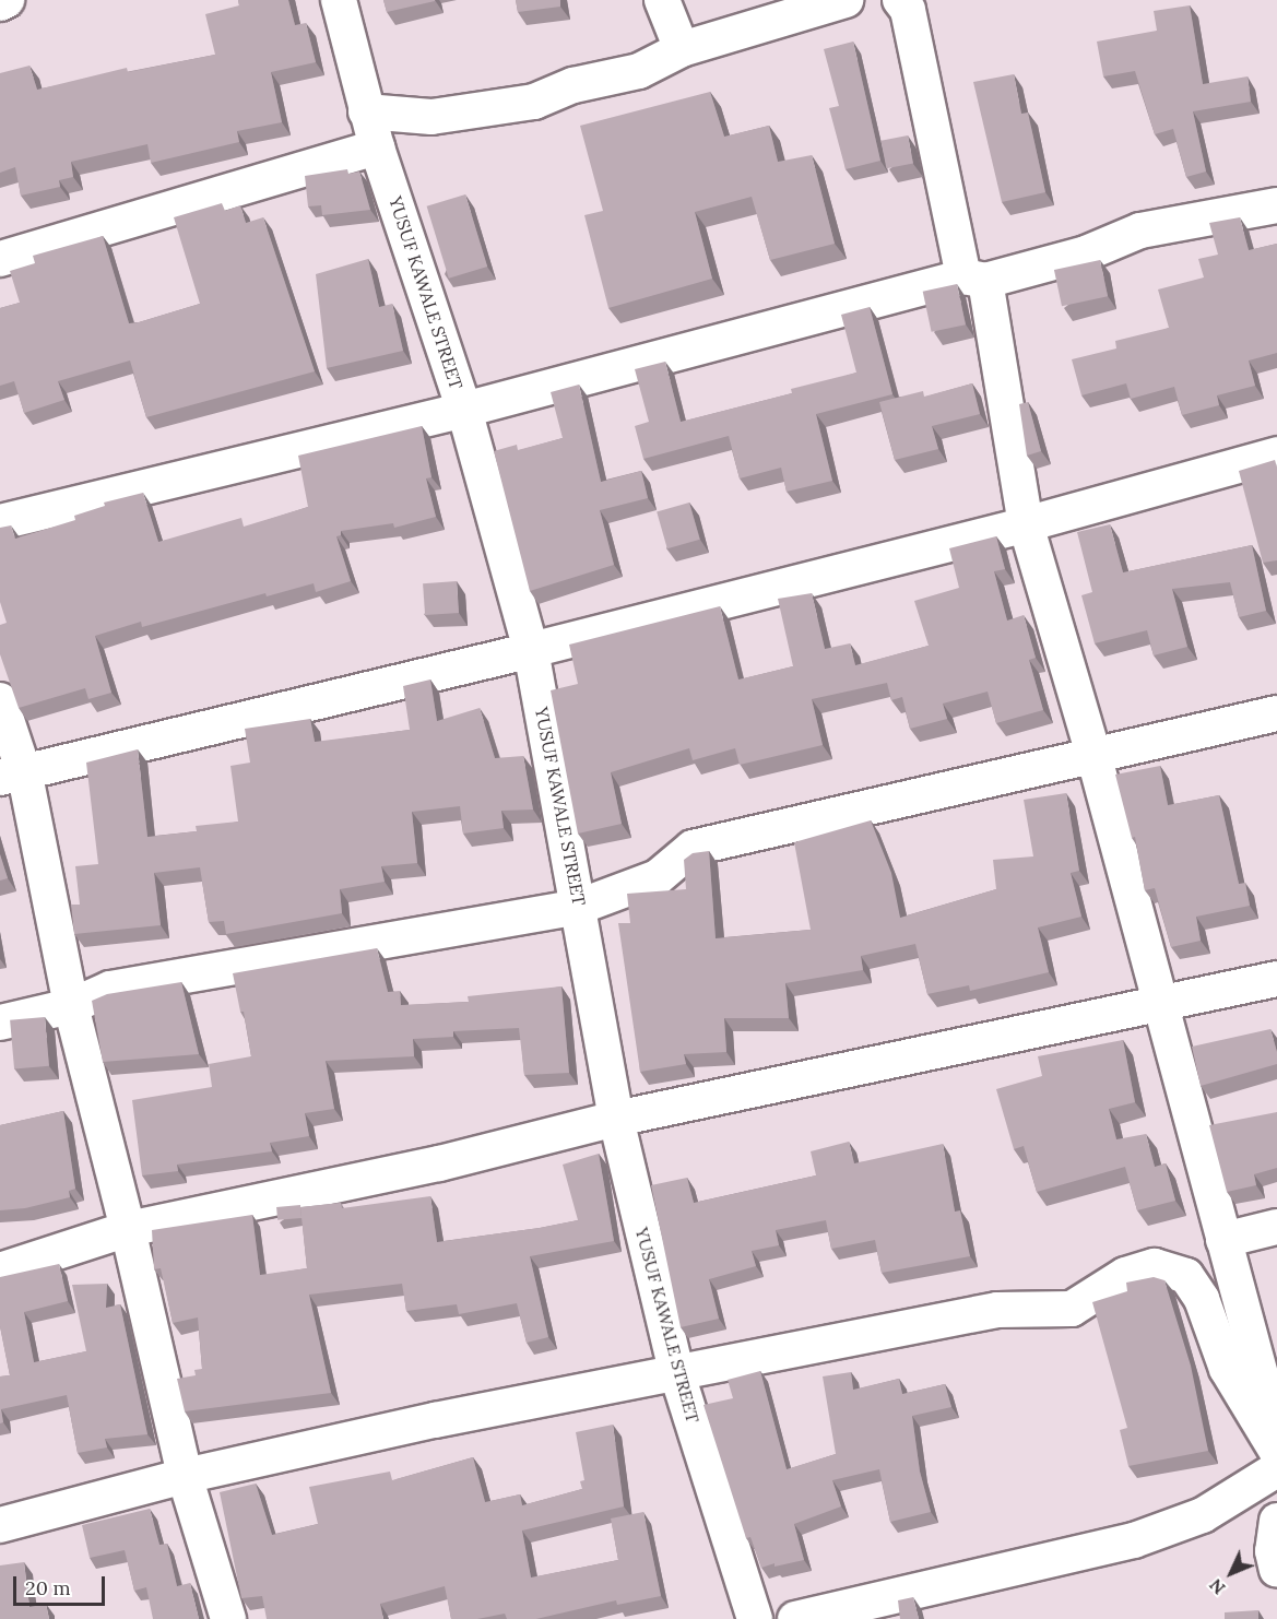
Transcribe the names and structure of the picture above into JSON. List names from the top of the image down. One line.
{"streets":{"street":["YUSUF KAWALE STREET"]},"scale_bar":"20 m","north":"bottom left"}
